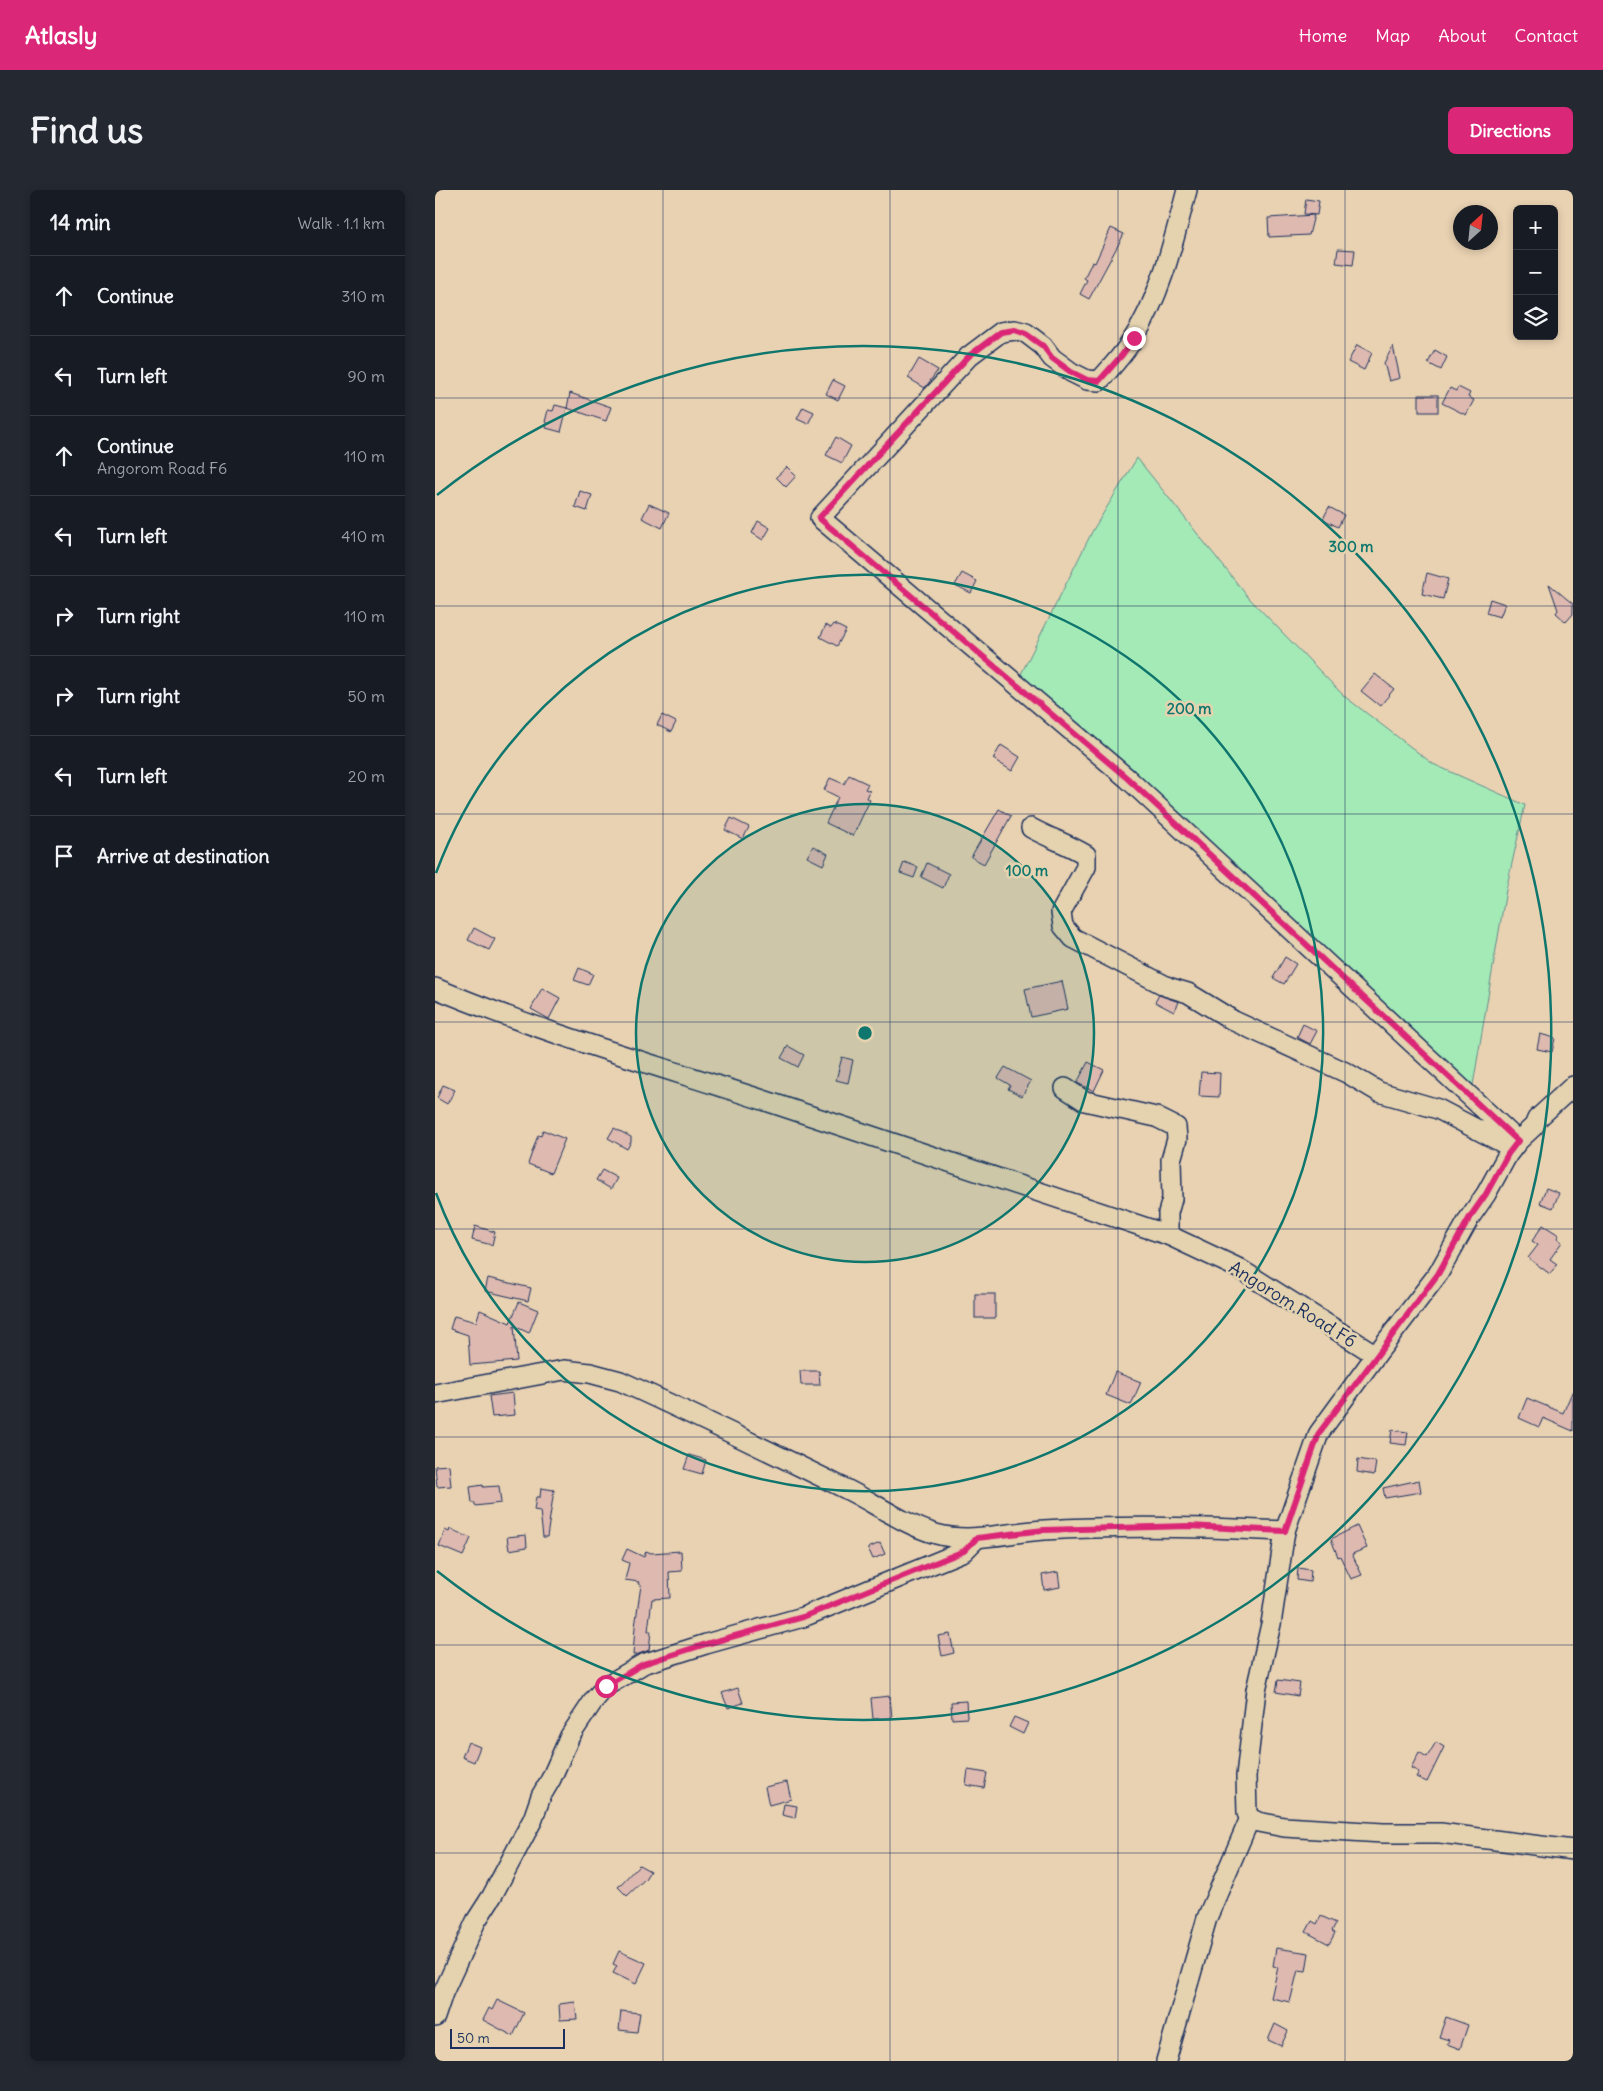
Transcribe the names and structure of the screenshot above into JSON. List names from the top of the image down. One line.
{"streets":{"street":["Angorom Road F6"]},"scale_bar":"50 m","north":"top right","page":{"header":"Atlasly","nav":["Home","Map","About","Contact"],"buttons":"Directions","title":"Find us","heading":["14 min","Walk · 1.1 km"],"map_buttons":["+","−"],"list":[["Continue","310 m"],["Turn left","90 m"],["Continue","Angorom Road F6","110 m"],["Turn left","410 m"],["Turn right","110 m"],["Turn right","50 m"],["Turn left","20 m"],"Arrive at destination"],"scale":"50 m"},"rings":["300 m","200 m","100 m"]}
